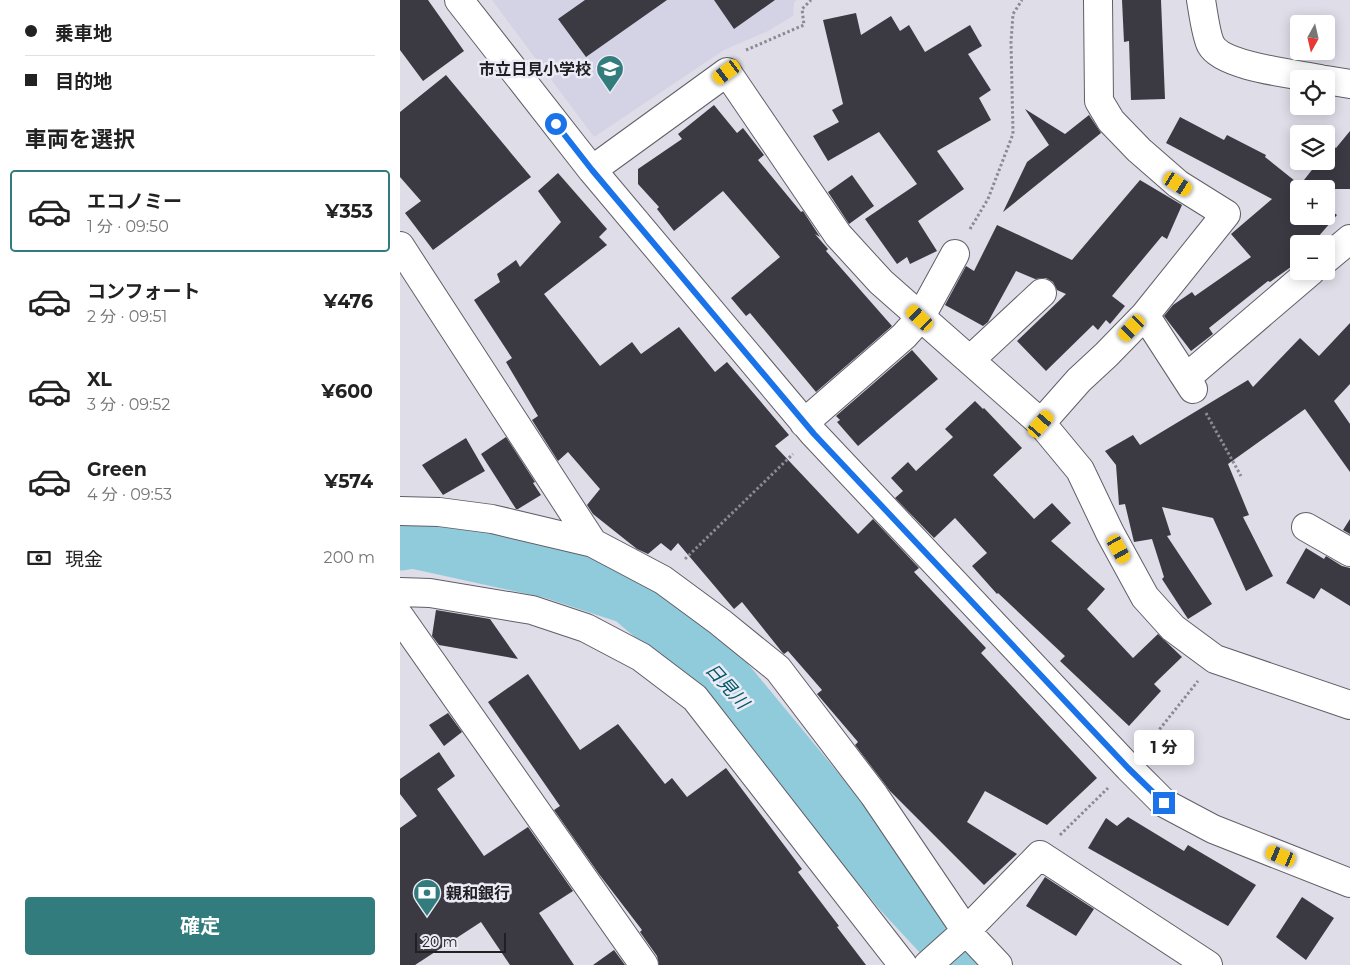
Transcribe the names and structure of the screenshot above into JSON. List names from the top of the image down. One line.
{"water":["日見川"],"places":{"school or university":["市立日見小学校"],"bank":["親和銀行"]},"scale_bar":"20 m","north":"bottom","page":{"banner":["乗車地","目的地"],"map_buttons":["+","−"],"heading":"車両を選択","list":[{"name":"エコノミー","note":"1 分 · 09:50","value":"¥353"},{"name":"コンフォート","note":"2 分 · 09:51","value":"¥476"},{"name":"XL","note":"3 分 · 09:52","value":"¥600"},{"name":"Green","note":"4 分 · 09:53","value":"¥574"}],"pay":["現金","200 m"],"bubble":"1 分","buttons":"確定","scale":"20 m"}}
